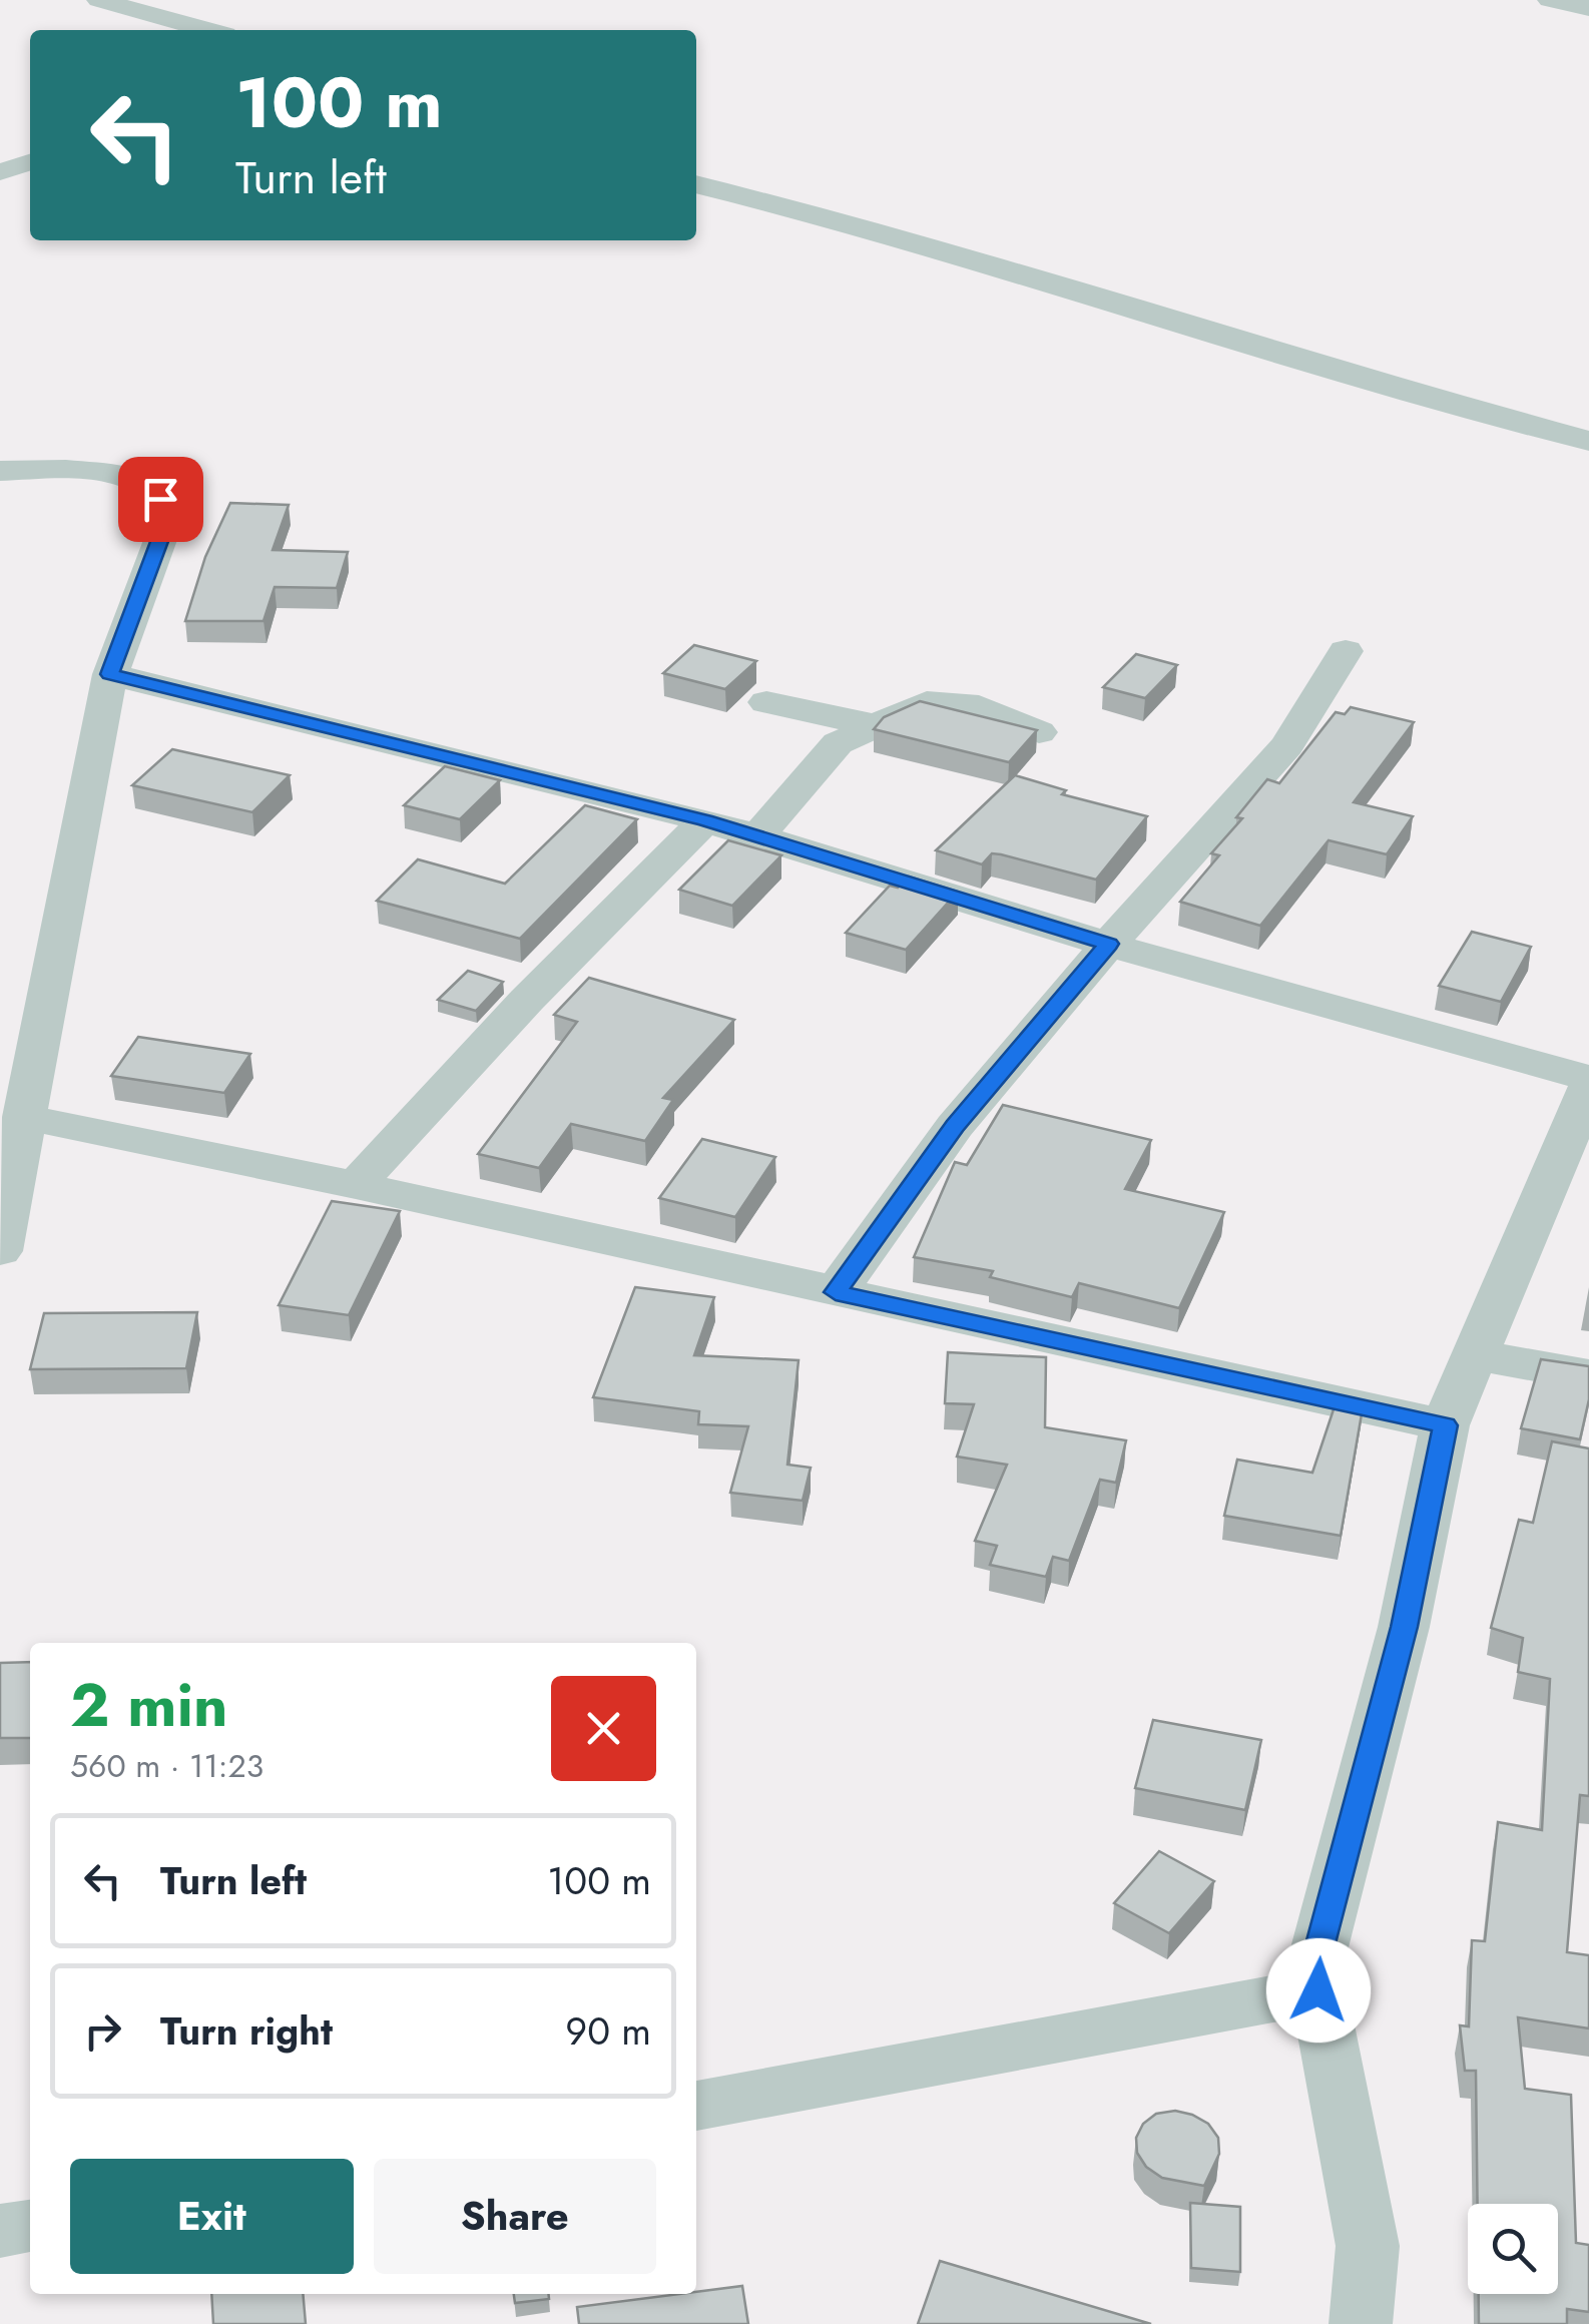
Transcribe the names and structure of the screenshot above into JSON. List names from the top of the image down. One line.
{"page":{"turn":["100 m","Turn left"],"heading":["2 min","560 m · 11:23"],"list":[{"name":"Turn left","value":"100 m"},{"name":"Turn right","value":"90 m"}],"buttons":["Exit","Share"]}}
